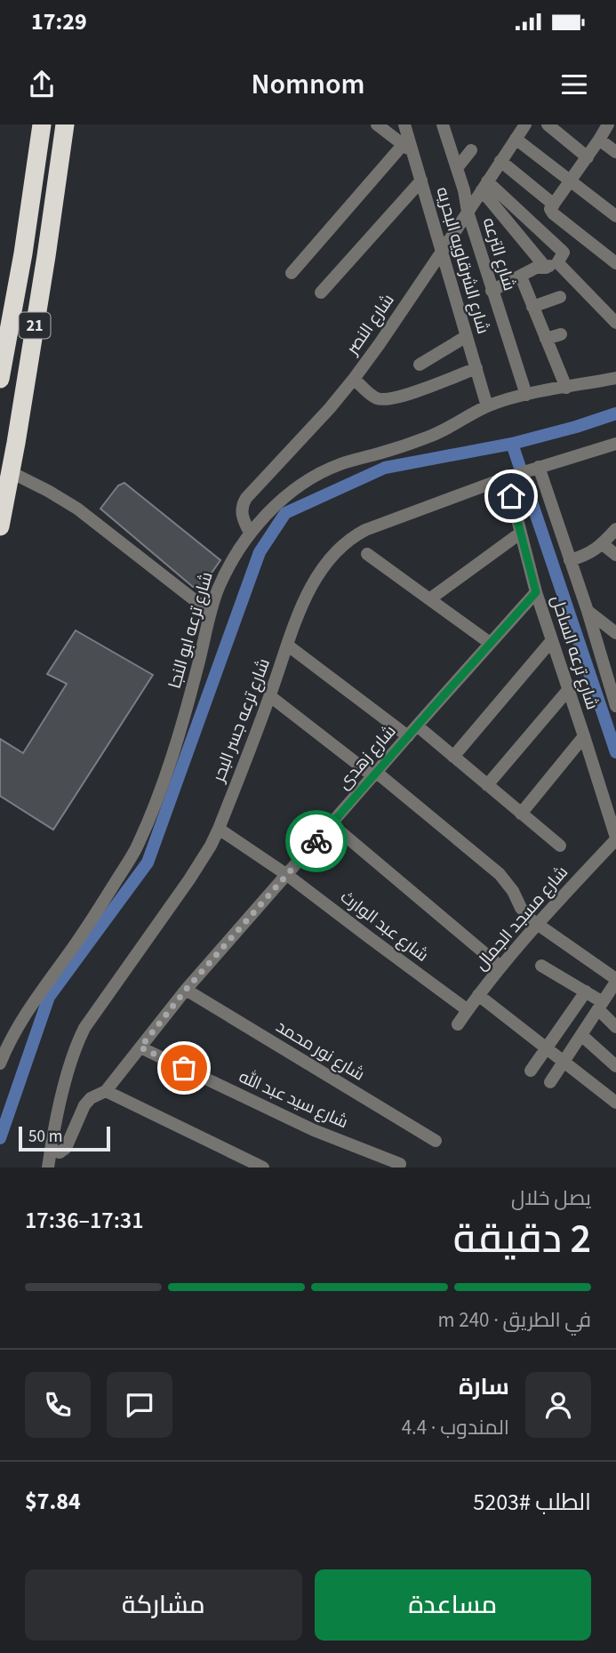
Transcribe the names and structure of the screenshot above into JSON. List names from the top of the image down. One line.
{"streets":{"highway":["21"],"street":["شارع الترعه","شارع الشرقاويه البحريه","شارع النصر","شارع ترعه ابو النجا","شارع ترعه الساحل","شارع ترعه جسر البحر","شارع زهدى","شارع مسجد الجمال","شارع عبد الوارث","شارع نور محمد","شارع سيد عبد الله"]},"crossings":[["شارع الترعه","شارع النصر"],["شارع الترعه","شارع ترعه ابو النجا"],["شارع الشرقاويه البحريه","شارع النصر"],["شارع الشرقاويه البحريه","شارع ترعه ابو النجا"],["شارع النصر","شارع ترعه ابو النجا"],["شارع ترعه الساحل","شارع ترعه جسر البحر"],["شارع ترعه الساحل","شارع زهدى"],["شارع ترعه الساحل","شارع مسجد الجمال"],["شارع ترعه جسر البحر","شارع زهدى"],["شارع ترعه جسر البحر","شارع عبد الوارث"],["شارع زهدى","شارع عبد الوارث"],["شارع زهدى","شارع نور محمد"],["شارع زهدى","شارع سيد عبد الله"],["شارع مسجد الجمال","شارع عبد الوارث"]],"scale_bar":"50 m","page":{"status":"17:29","header":"Nomnom","scale":"50 m","heading":["2 دقيقة","يصل خلال","17:31–17:36"],"panel":["سارة","المندوب · 4.4","الطلب #5203","$7.84"],"bar":"في الطريق · 240 m","buttons":["مساعدة","مشاركة"]}}
